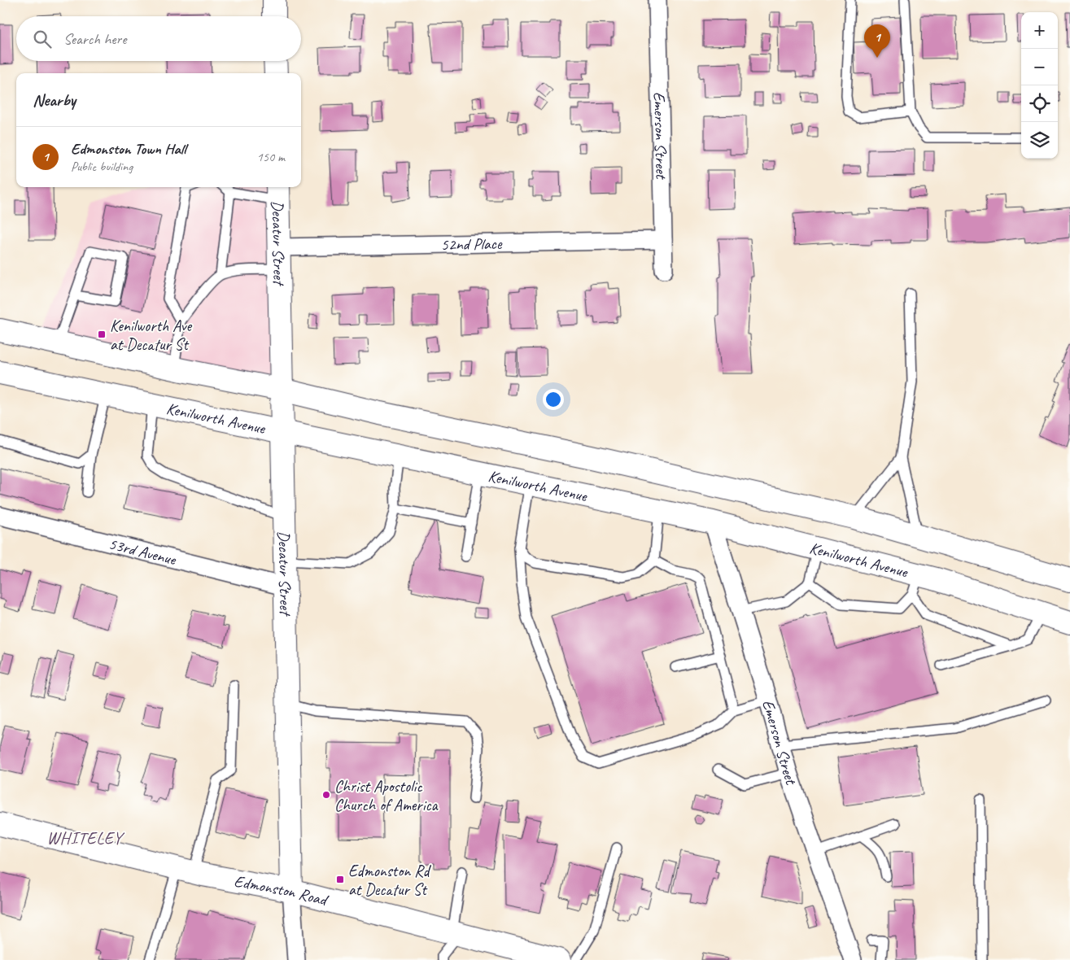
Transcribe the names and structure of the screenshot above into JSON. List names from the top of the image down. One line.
{"streets":{"main road":["Decatur Street","Kenilworth Avenue","Edmonston Road"],"street":["Emerson Street","52nd Place","53rd Avenue"]},"crossings":[["Emerson Street","52nd Place"],["Emerson Street","Kenilworth Avenue"],["Decatur Street","52nd Place"],["Decatur Street","Kenilworth Avenue"],["Decatur Street","53rd Avenue"],["Decatur Street","Edmonston Road"]],"districts":["WHITELEY"],"places":{"transit":["Kenilworth Ave at Decatur St","Edmonston Rd at Decatur St"],"other":["Christ Apostolic Church of America"]},"page":{"map_buttons":["+","−"],"search":"Search here","pins":"1","heading":"Nearby","list":[{"mark":"1","name":"Edmonston Town Hall","note":"Public building","value":"150 m"}]}}
